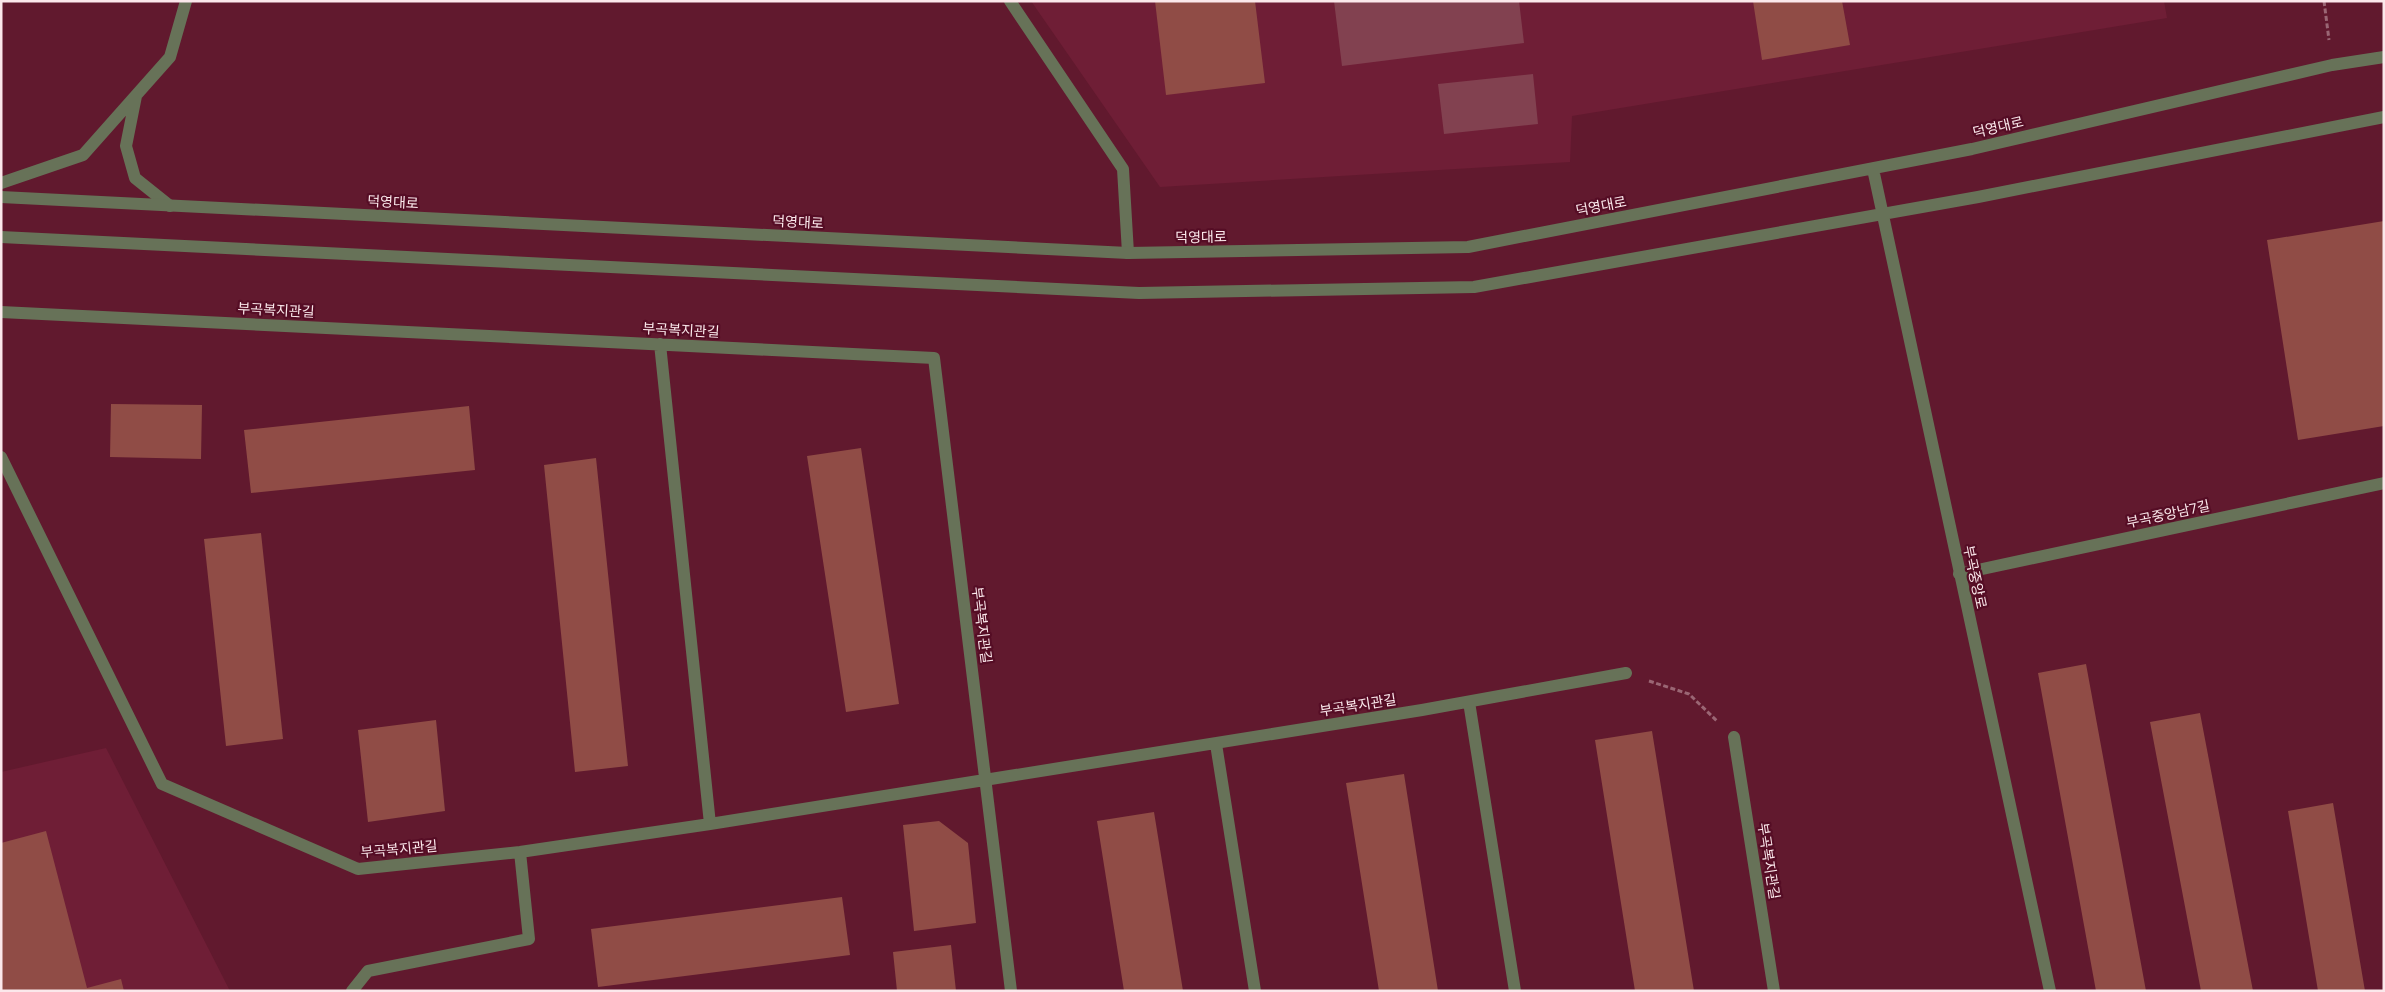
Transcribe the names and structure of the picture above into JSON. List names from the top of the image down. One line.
{"streets":{"street":["덕영대로","부곡복지관길","부곡중앙남7길","부곡중앙로"]},"crossings":[["덕영대로","부곡중앙로"],["부곡중앙남7길","부곡중앙로"]]}
